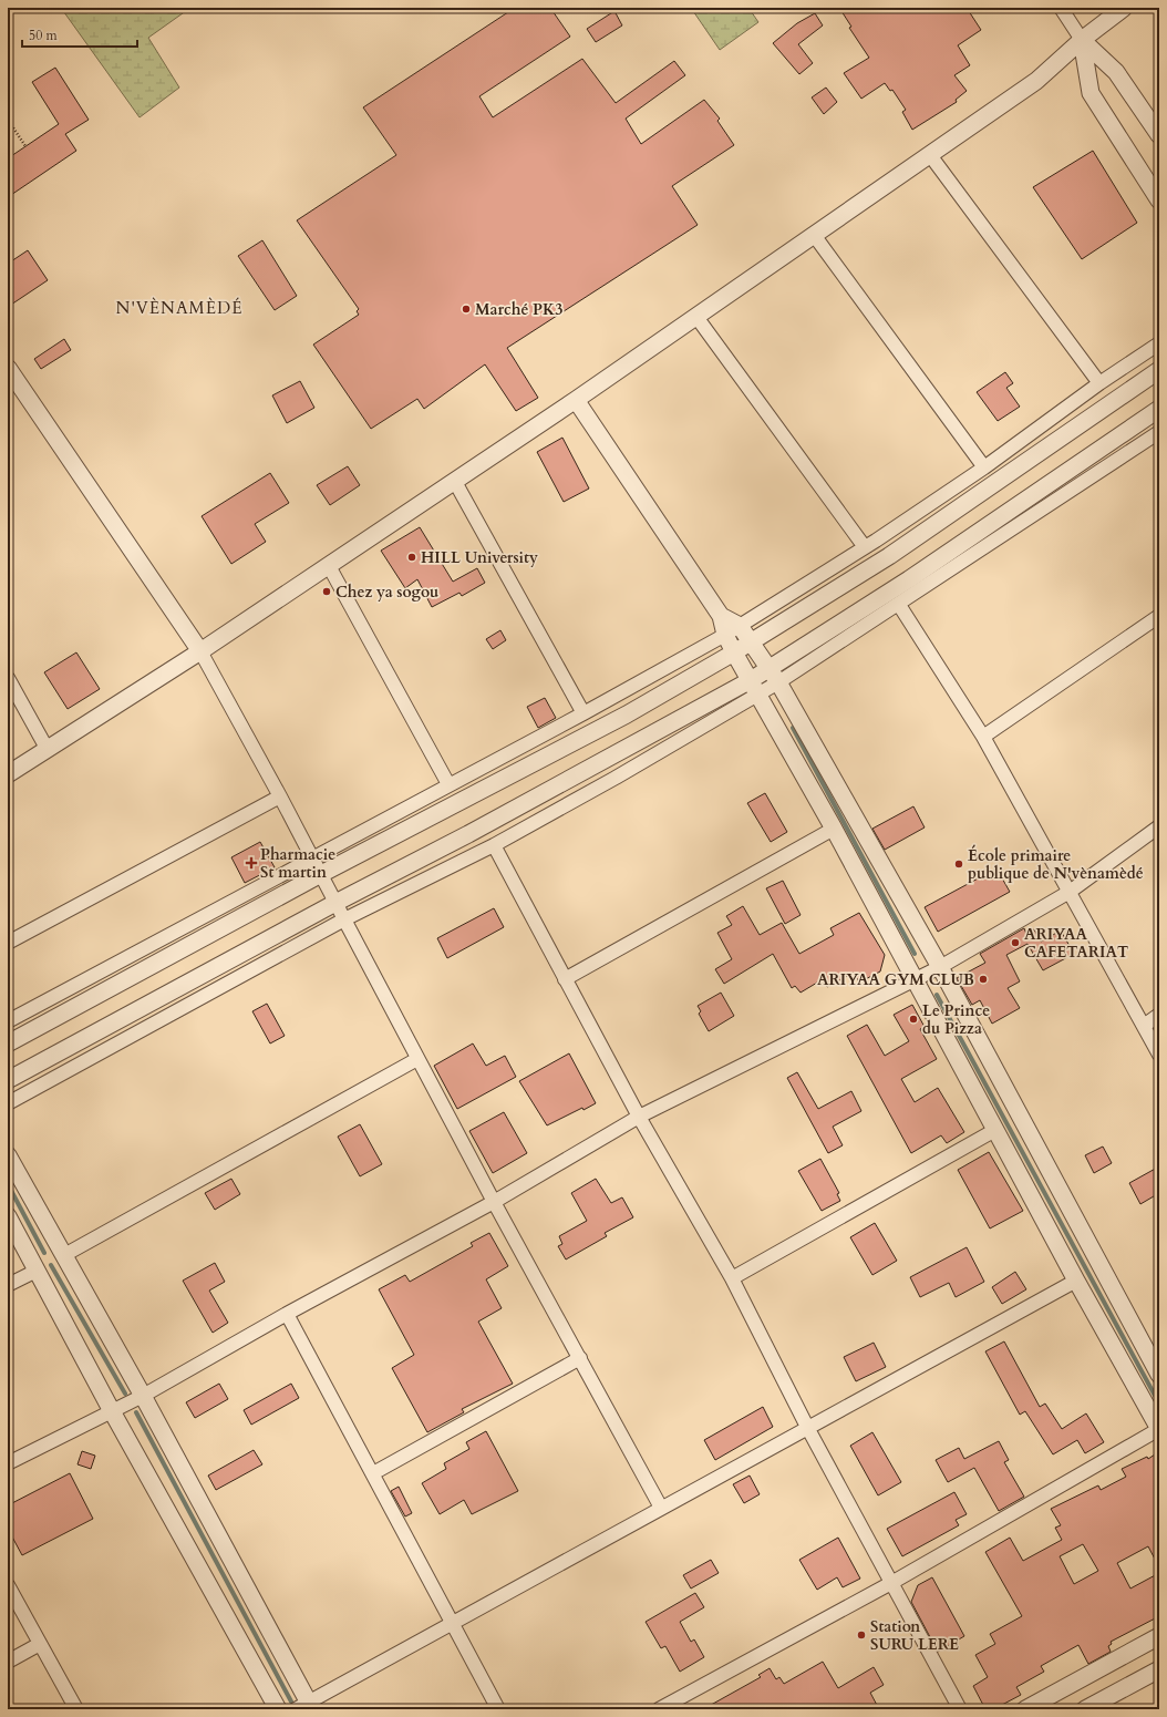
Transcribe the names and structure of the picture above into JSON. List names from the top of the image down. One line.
{"districts":["N'VÈNAMÈDÉ"],"places":{"other":["Marché PK3","HILL University","Chez ya sogou","École primaire publique de N'vènamèdé","ARIYAA CAFETARIAT","ARIYAA GYM CLUB","Le Prince du Pizza","Station SURU LERE"],"health":["Pharmacie St martin"]},"scale_bar":"50 m"}
